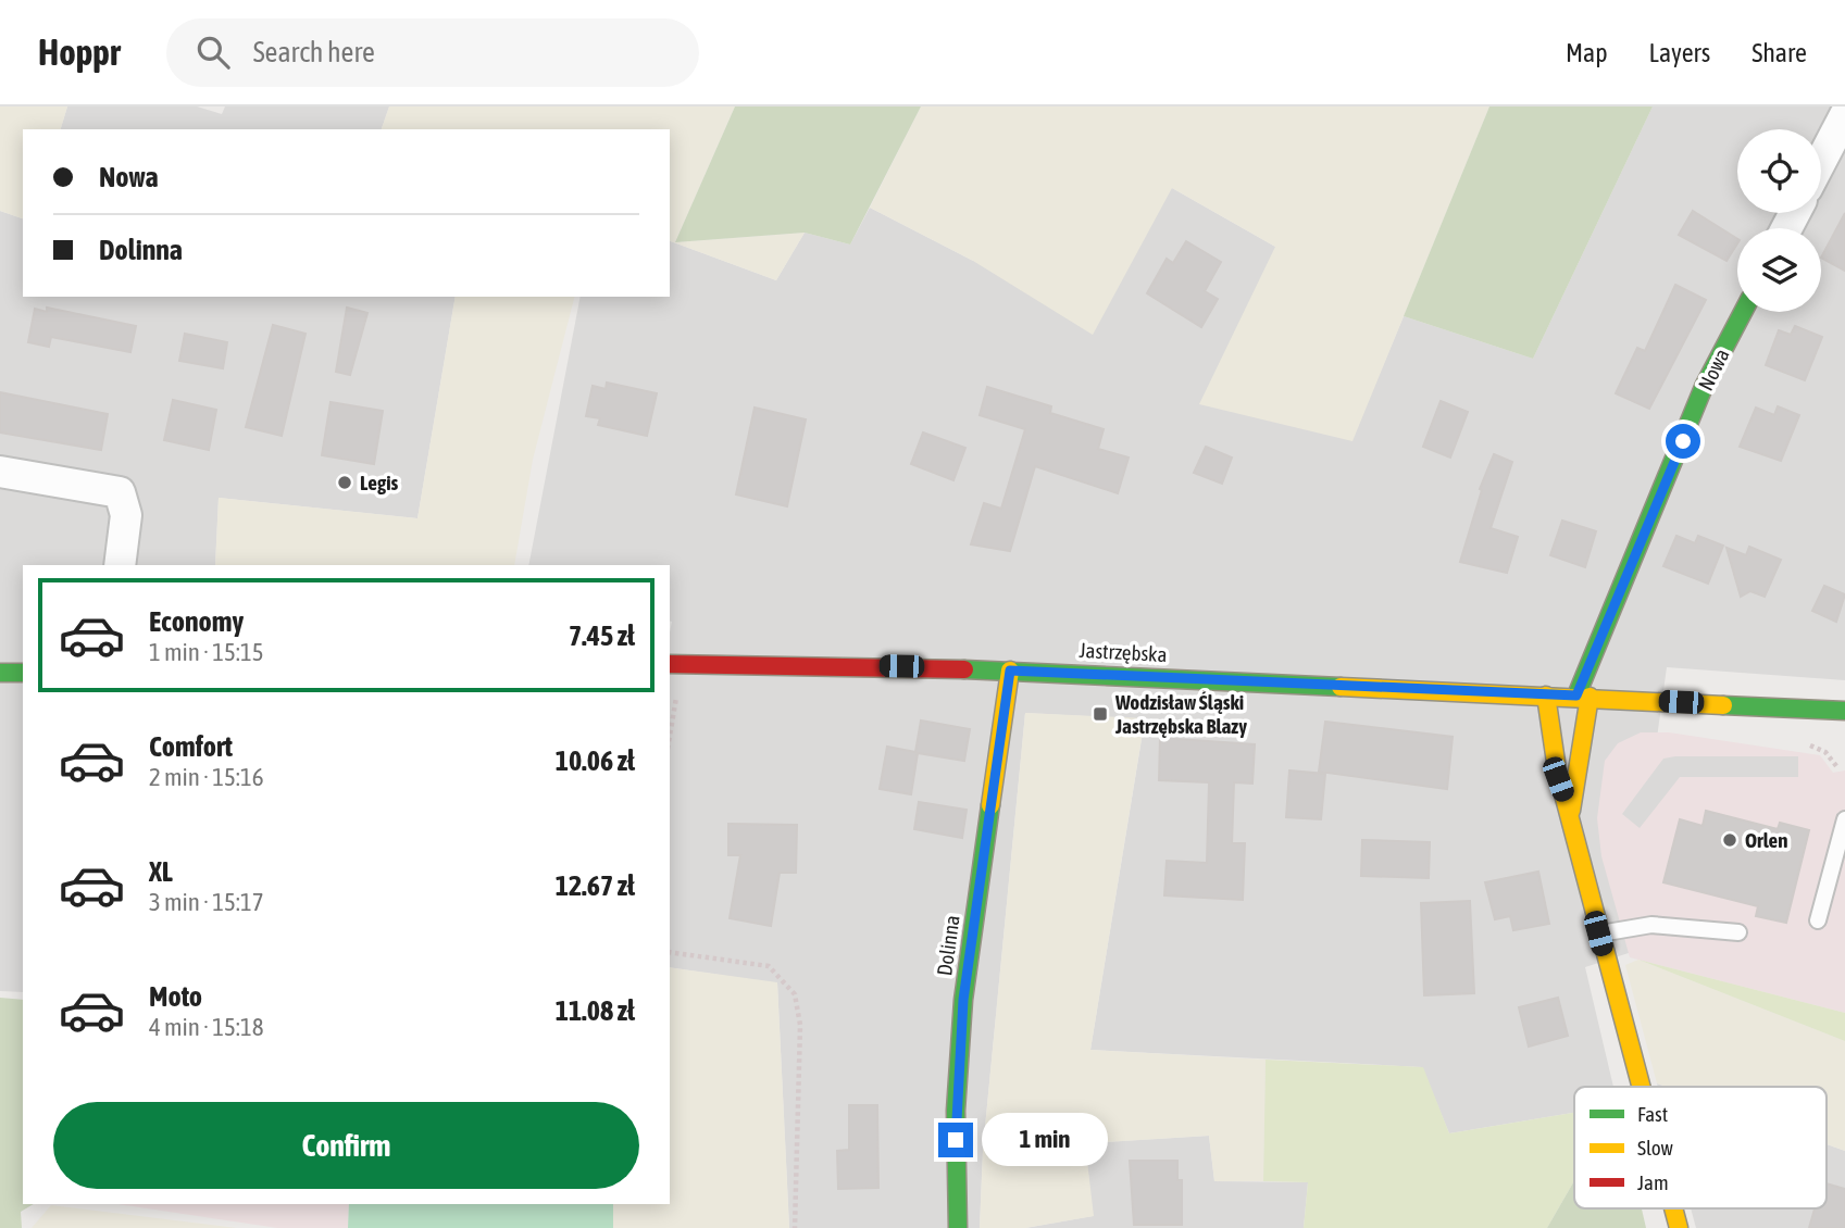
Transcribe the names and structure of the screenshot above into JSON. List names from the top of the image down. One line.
{"streets":{"street":["Nowa","Jastrzębska","Dolinna"]},"crossings":[["Nowa","Jastrzębska"],["Jastrzębska","Dolinna"]],"places":{"other":["Legis","Orlen"],"transit":["Wodzisław Śląski Jastrzębska Blazy"]},"legend":["Fast","Slow","Jam"],"page":{"header":"Hoppr","search":"Search here","nav":["Map","Layers","Share"],"banner":["Nowa","Dolinna"],"list":[{"name":"Economy","note":"1 min · 15:15","value":"7.45 zł"},{"name":"Comfort","note":"2 min · 15:16","value":"10.06 zł"},{"name":"XL","note":"3 min · 15:17","value":"12.67 zł"},{"name":"Moto","note":"4 min · 15:18","value":"11.08 zł"}],"buttons":"Confirm","bubble":"1 min"}}
